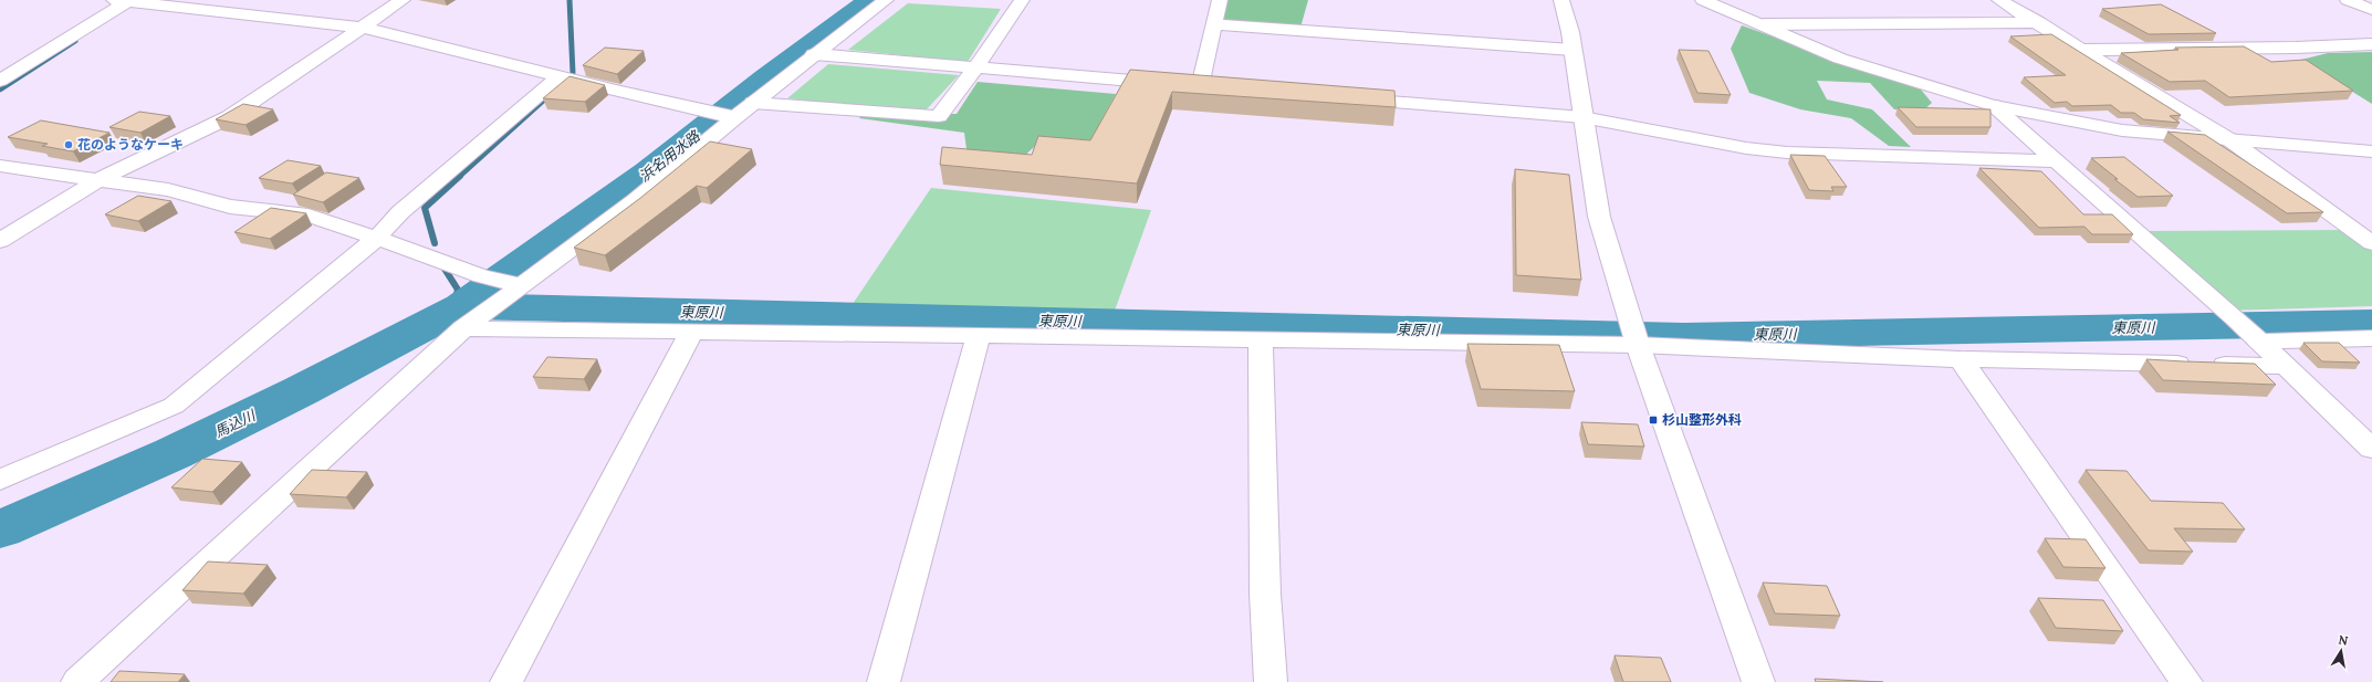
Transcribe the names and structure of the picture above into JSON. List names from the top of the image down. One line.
{"water":["浜名用水路","東原川","馬込川"],"places":{"other":["花のようなケーキ"],"transit":["杉山整形外科"]},"north":"top"}
